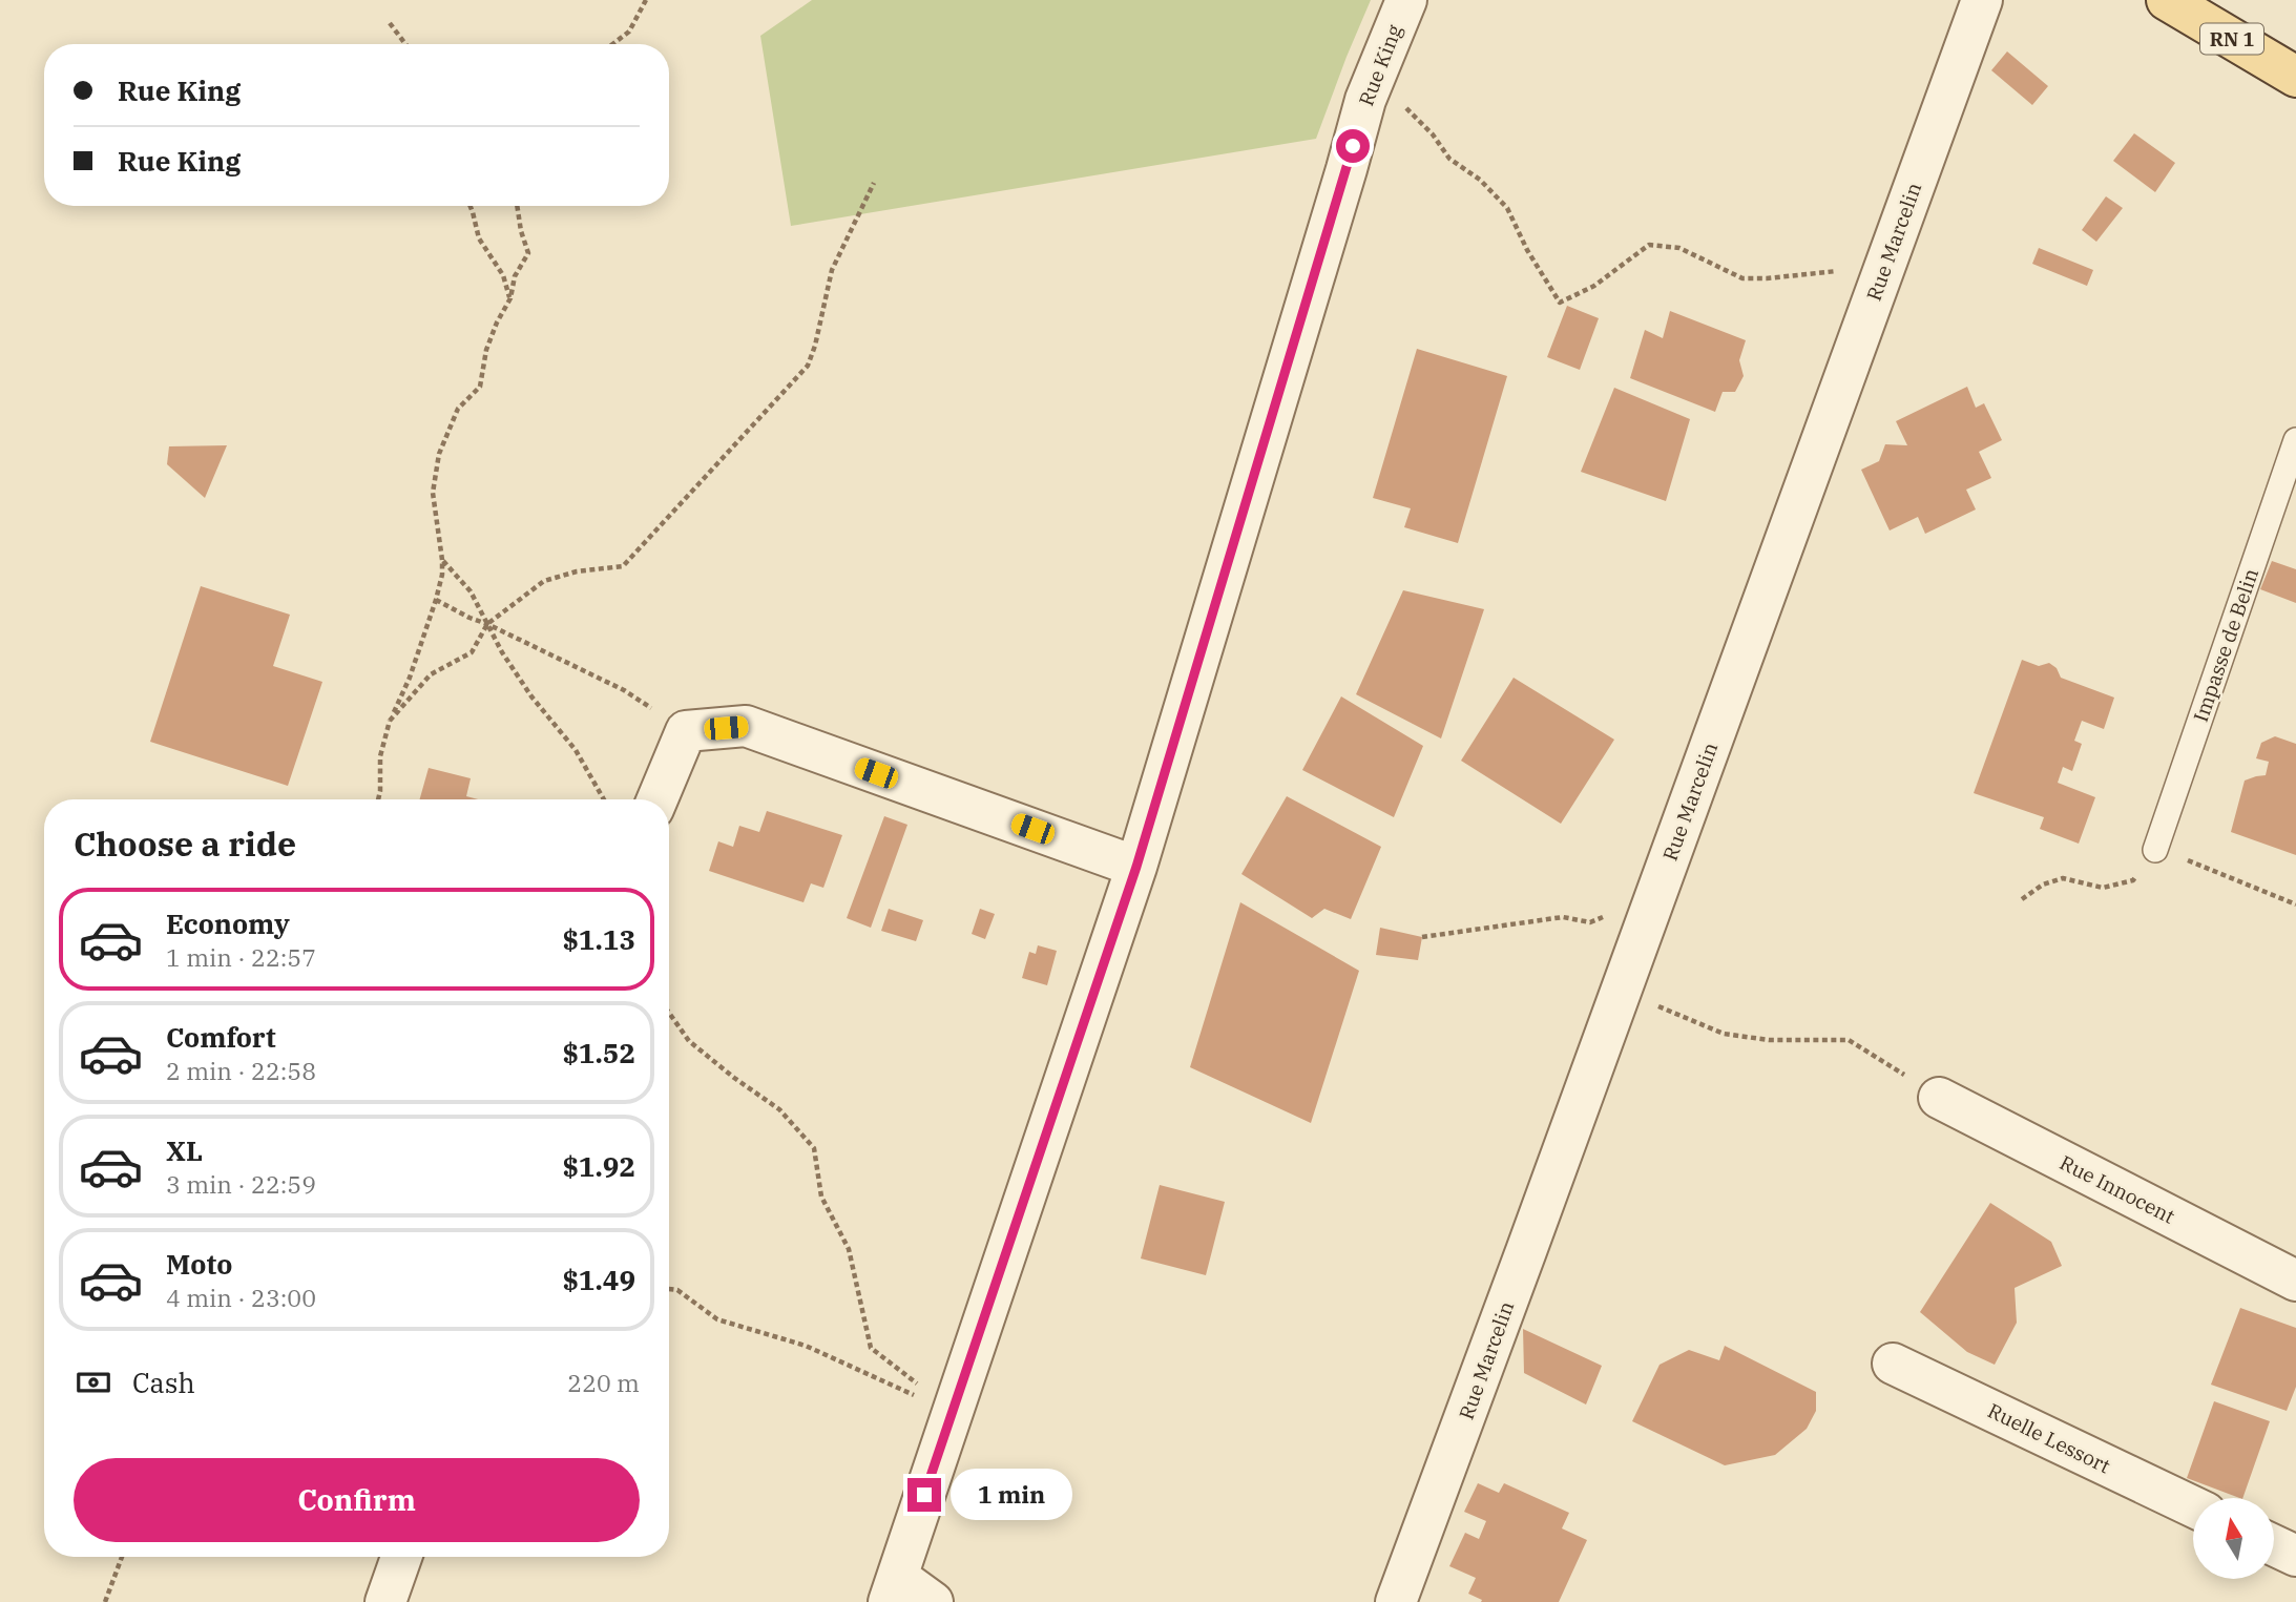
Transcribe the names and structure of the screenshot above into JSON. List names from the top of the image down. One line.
{"streets":{"main road":["RN 1"],"street":["Rue King","Rue Marcelin","Rue Innocent","Ruelle Lessort"],"lane":["Impasse de Belin"]},"north":"top","page":{"banner":["Rue King","Rue King"],"heading":"Choose a ride","list":[{"name":"Economy","note":"1 min · 22:57","value":"$1.13"},{"name":"Comfort","note":"2 min · 22:58","value":"$1.52"},{"name":"XL","note":"3 min · 22:59","value":"$1.92"},{"name":"Moto","note":"4 min · 23:00","value":"$1.49"}],"pay":["Cash","220 m"],"buttons":"Confirm","bubble":"1 min"}}
